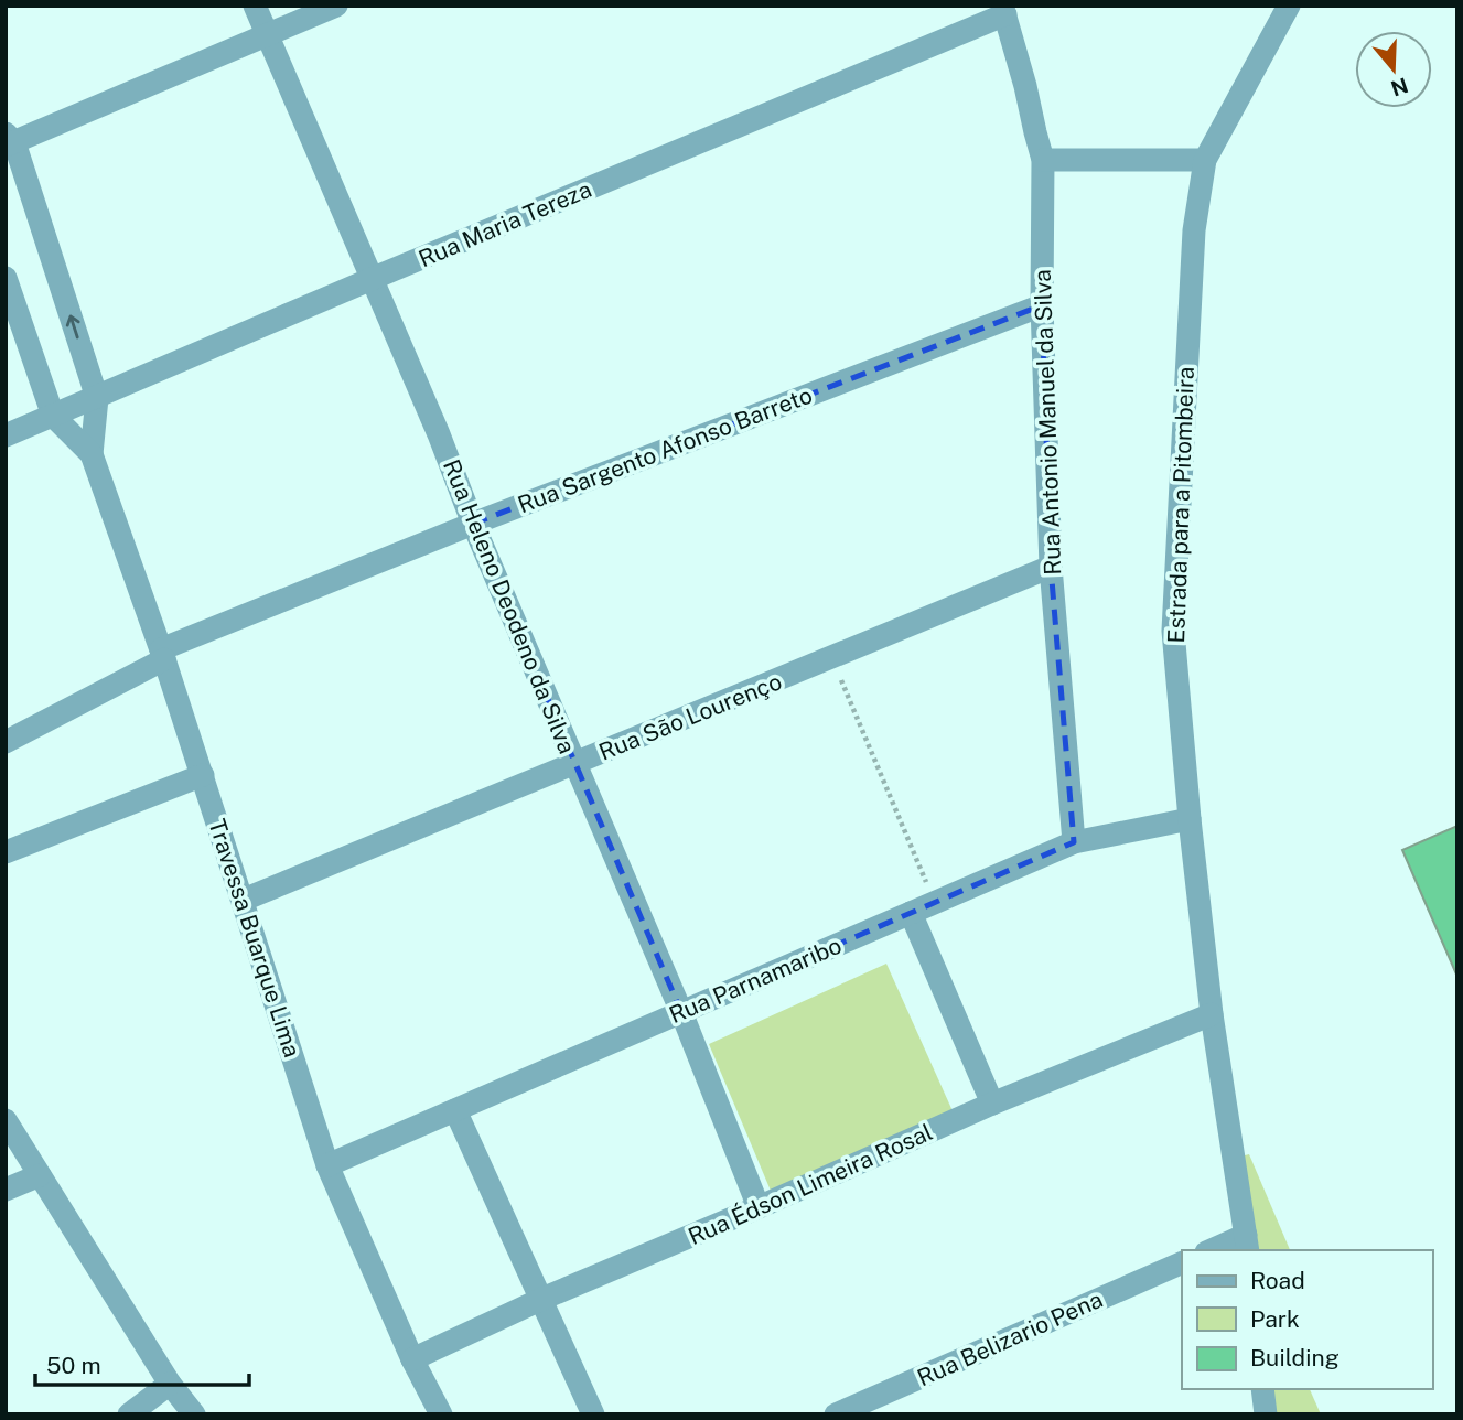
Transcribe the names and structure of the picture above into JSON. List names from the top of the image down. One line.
{"streets":{"street":["Rua Maria Tereza","Rua Antonio Manuel da Silva","Rua Sargento Afonso Barreto","Estrada para a Pitombeira","Rua Heleno Deodeno da Silva","Rua São Lourenço","Travessa Buarque Lima","Rua Parnamaribo","Rua Édson Limeira Rosal","Rua Belizario Pena"]},"crossings":[["Rua Maria Tereza","Rua Antonio Manuel da Silva"],["Rua Maria Tereza","Rua Heleno Deodeno da Silva"],["Rua Antonio Manuel da Silva","Rua Sargento Afonso Barreto"],["Rua Antonio Manuel da Silva","Rua São Lourenço"],["Rua Antonio Manuel da Silva","Rua Parnamaribo"],["Rua Sargento Afonso Barreto","Rua Heleno Deodeno da Silva"],["Rua Sargento Afonso Barreto","Travessa Buarque Lima"],["Estrada para a Pitombeira","Rua Parnamaribo"],["Estrada para a Pitombeira","Rua Édson Limeira Rosal"],["Rua Heleno Deodeno da Silva","Rua São Lourenço"],["Rua Heleno Deodeno da Silva","Rua Parnamaribo"],["Rua Heleno Deodeno da Silva","Rua Édson Limeira Rosal"],["Rua São Lourenço","Travessa Buarque Lima"],["Travessa Buarque Lima","Rua Parnamaribo"],["Travessa Buarque Lima","Rua Édson Limeira Rosal"]],"legend":["Road","Park","Building"],"scale_bar":"50 m","north":"bottom"}
